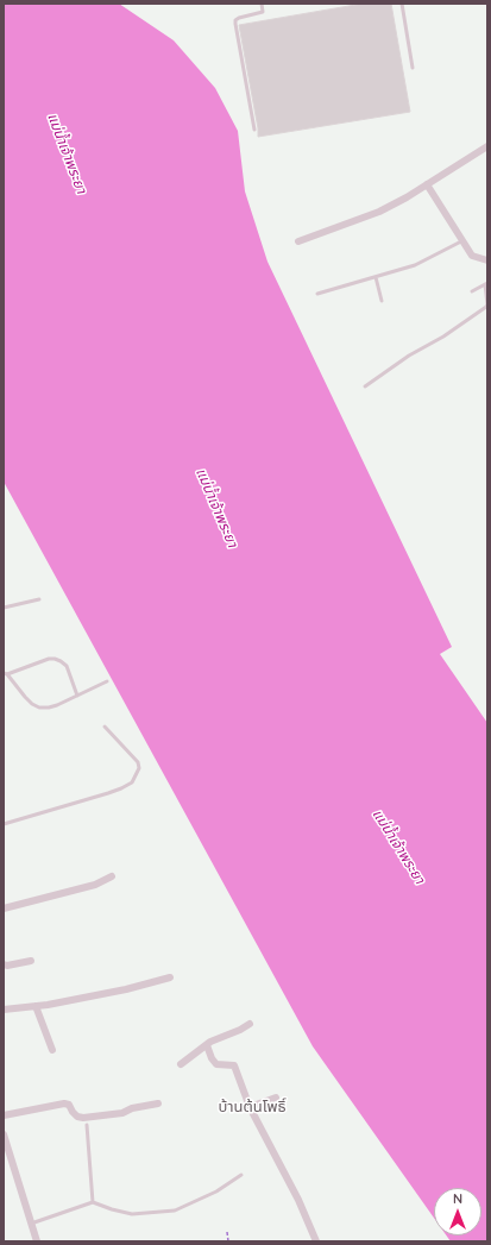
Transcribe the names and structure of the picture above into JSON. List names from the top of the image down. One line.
{"districts":["บ้านต้นโพธิ์"],"water":["แม่น้ำเจ้าพระยา"],"north":"top"}
